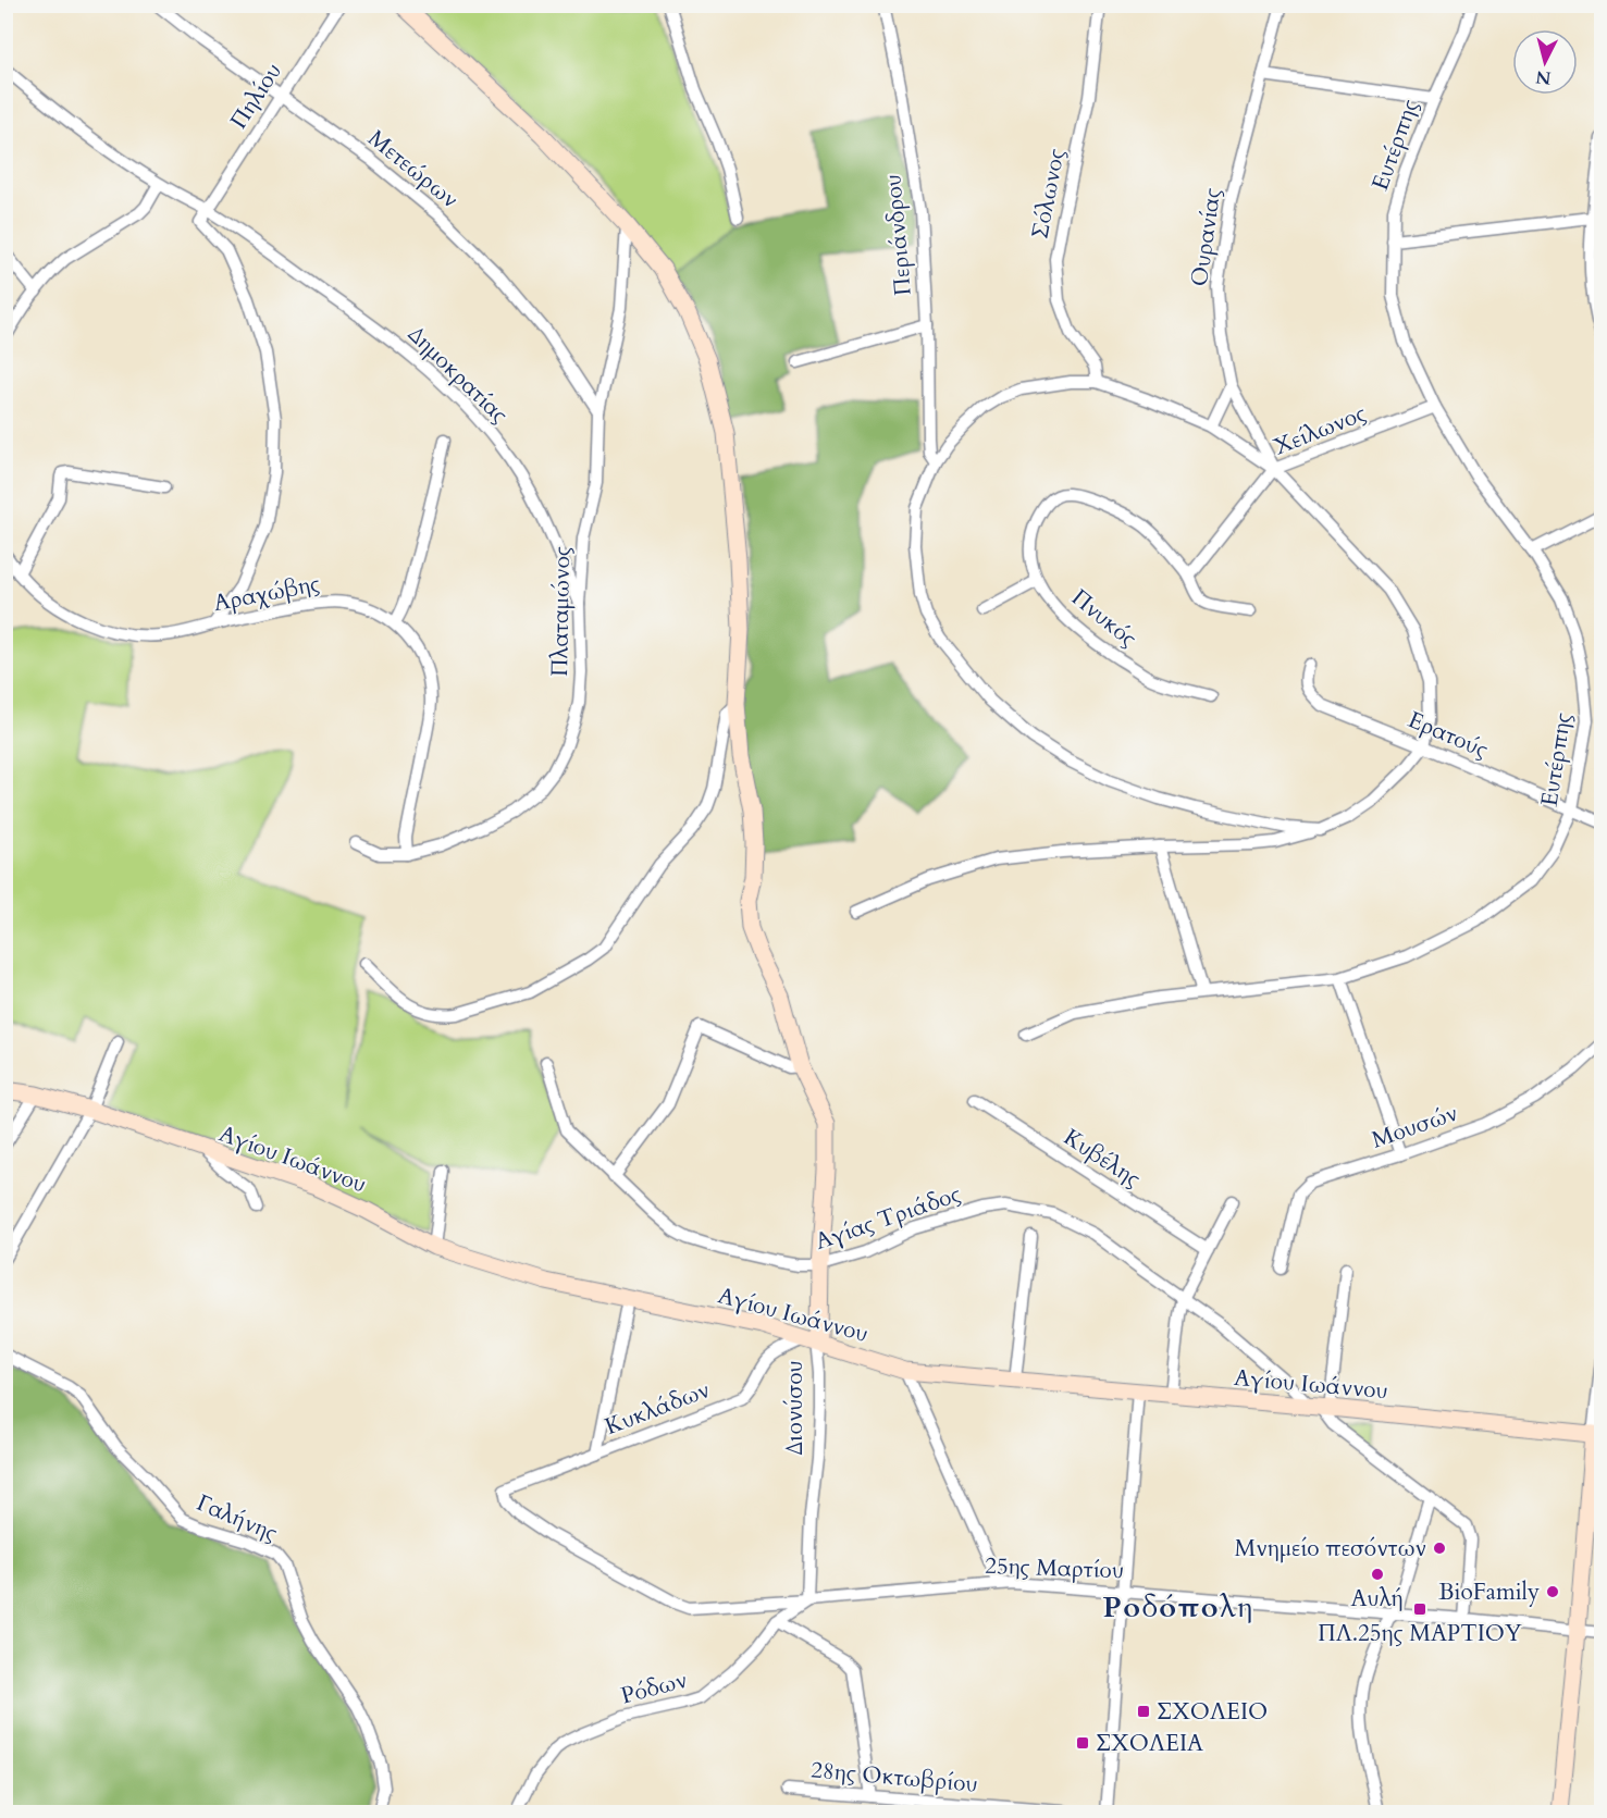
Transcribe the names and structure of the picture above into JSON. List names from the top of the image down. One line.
{"streets":{"street":["Πηλίου","Ευτέρπης","Μετεώρων","Σόλωνος","Περιάνδρου","Ουρανίας","Δημοκρατίας","Χείλωνος","Αραχώβης","Πλαταμώνος","Πνυκός","Ερατούς","Μουσών","Κυβέλης","Αγίου Ιωάννου","Αγίας Τριάδος","Κυκλάδων","Διονύσου","Γαλήνης","25ης Μαρτίου","Ρόδων","28ης Οκτωβρίου"]},"crossings":[["Πηλίου","Μετεώρων"],["Πηλίου","Δημοκρατίας"],["Ευτέρπης","Χείλωνος"],["Ευτέρπης","Ερατούς"],["Μετεώρων","Πλαταμώνος"],["Ουρανίας","Χείλωνος"],["Δημοκρατίας","Πλαταμώνος"],["Χείλωνος","Πνυκός"],["Αραχώβης","Πλαταμώνος"],["Πλαταμώνος","Διονύσου"],["Αγίου Ιωάννου","Αγίας Τριάδος"],["Αγίου Ιωάννου","Κυκλάδων"],["Αγίου Ιωάννου","Διονύσου"],["Αγίας Τριάδος","Διονύσου"],["Αγίας Τριάδος","25ης Μαρτίου"],["Κυκλάδων","Διονύσου"],["Κυκλάδων","25ης Μαρτίου"],["Διονύσου","25ης Μαρτίου"],["Διονύσου","Ρόδων"],["25ης Μαρτίου","Ρόδων"]],"districts":["Ροδόπολη"],"places":{"other":["Μνημείο πεσόντων","Αυλή","BioFamily"],"transit":["ΠΛ.25ης ΜΑΡΤΙΟΥ","ΣΧΟΛΕΙΟ","ΣΧΟΛΕΙΑ"]},"north":"bottom"}
